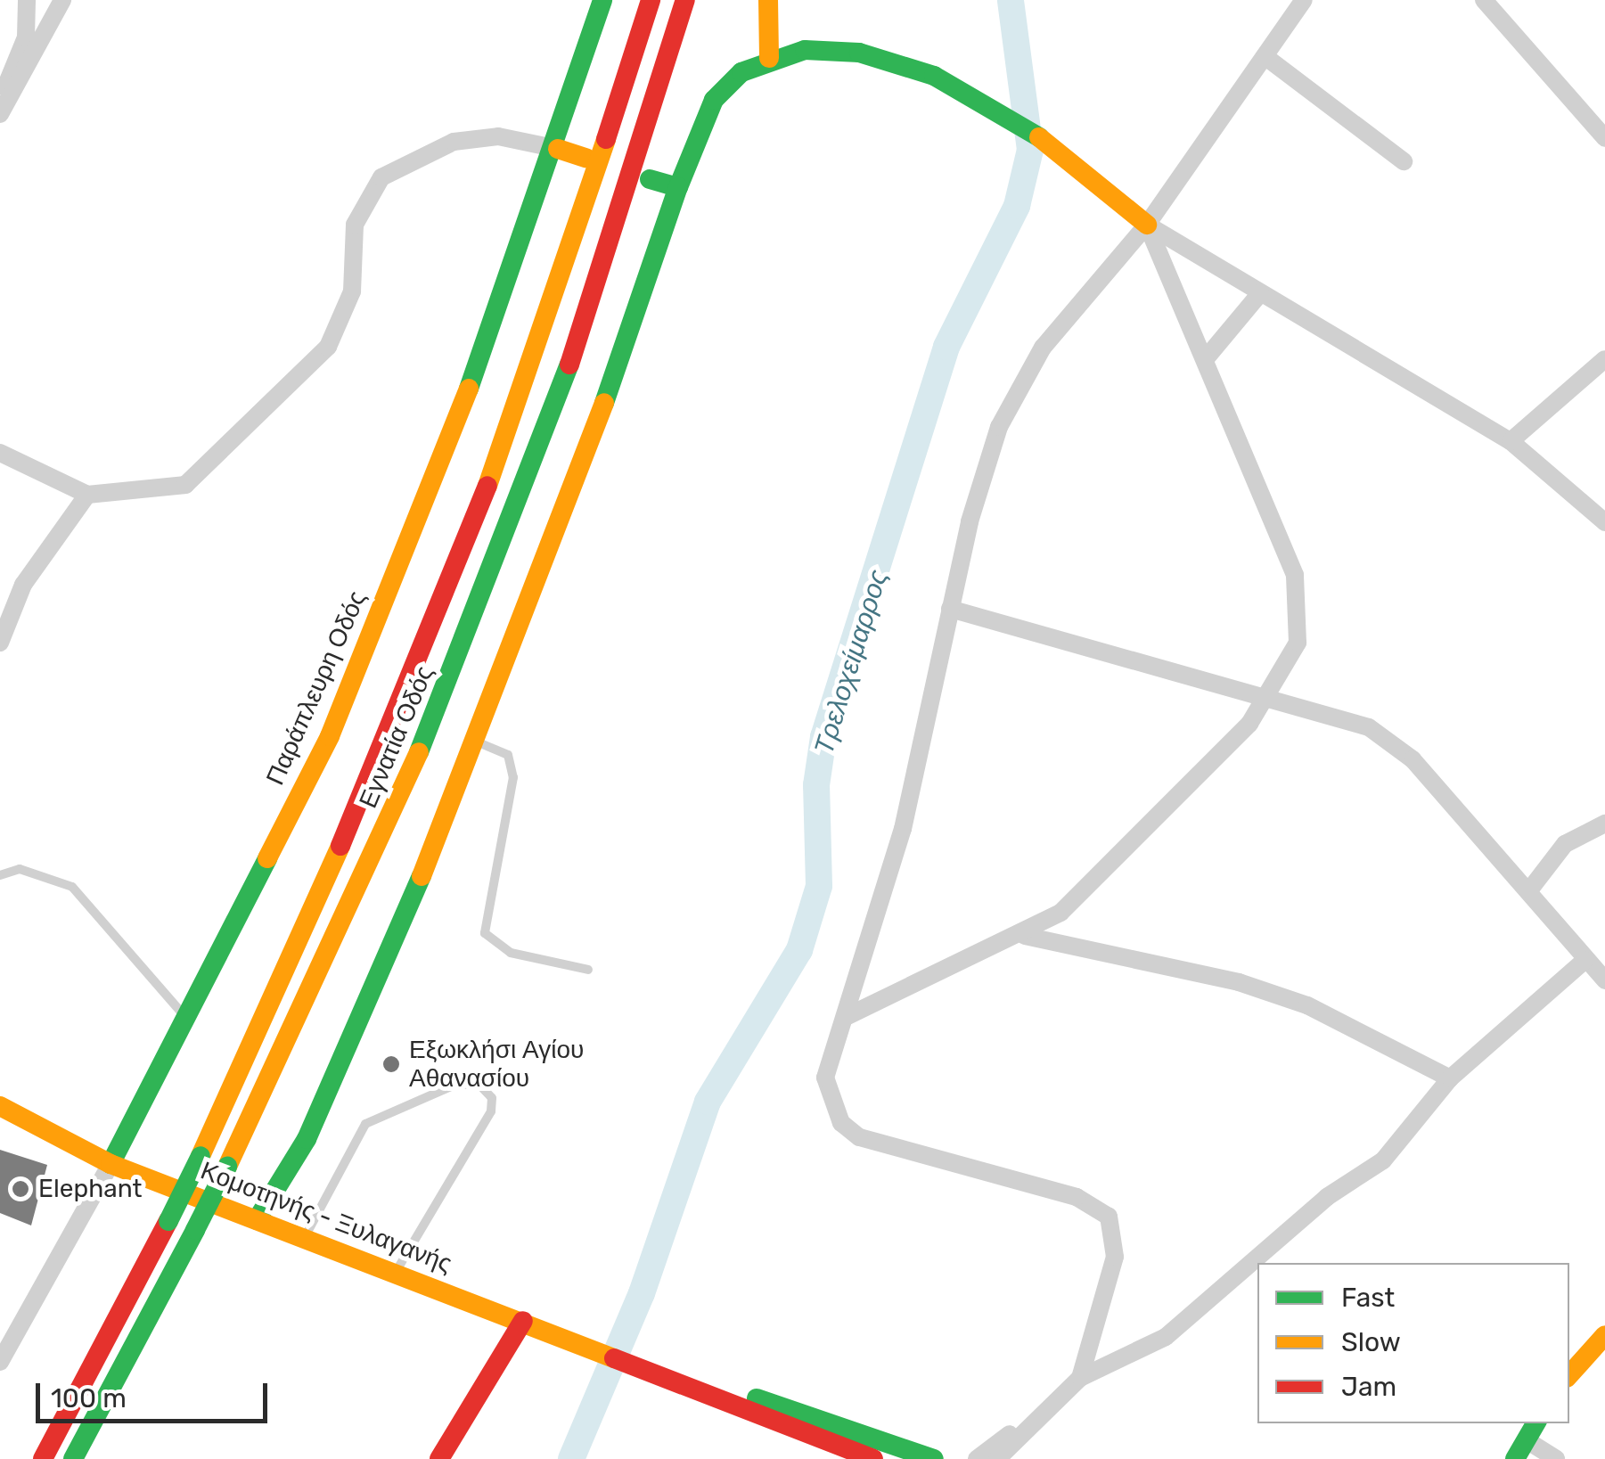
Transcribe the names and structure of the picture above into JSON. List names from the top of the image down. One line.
{"streets":{"main road":["Παράπλευρη Οδός","Εγνατία Οδός","Κομοτηνής - Ξυλαγανής"]},"crossings":[["Παράπλευρη Οδός","Κομοτηνής - Ξυλαγανής"]],"water":["Τρελοχείμαρρος"],"places":["Εξωκλήσι Αγίου Αθανασίου","Elephant"],"legend":["Fast","Slow","Jam"],"scale_bar":"100 m"}
